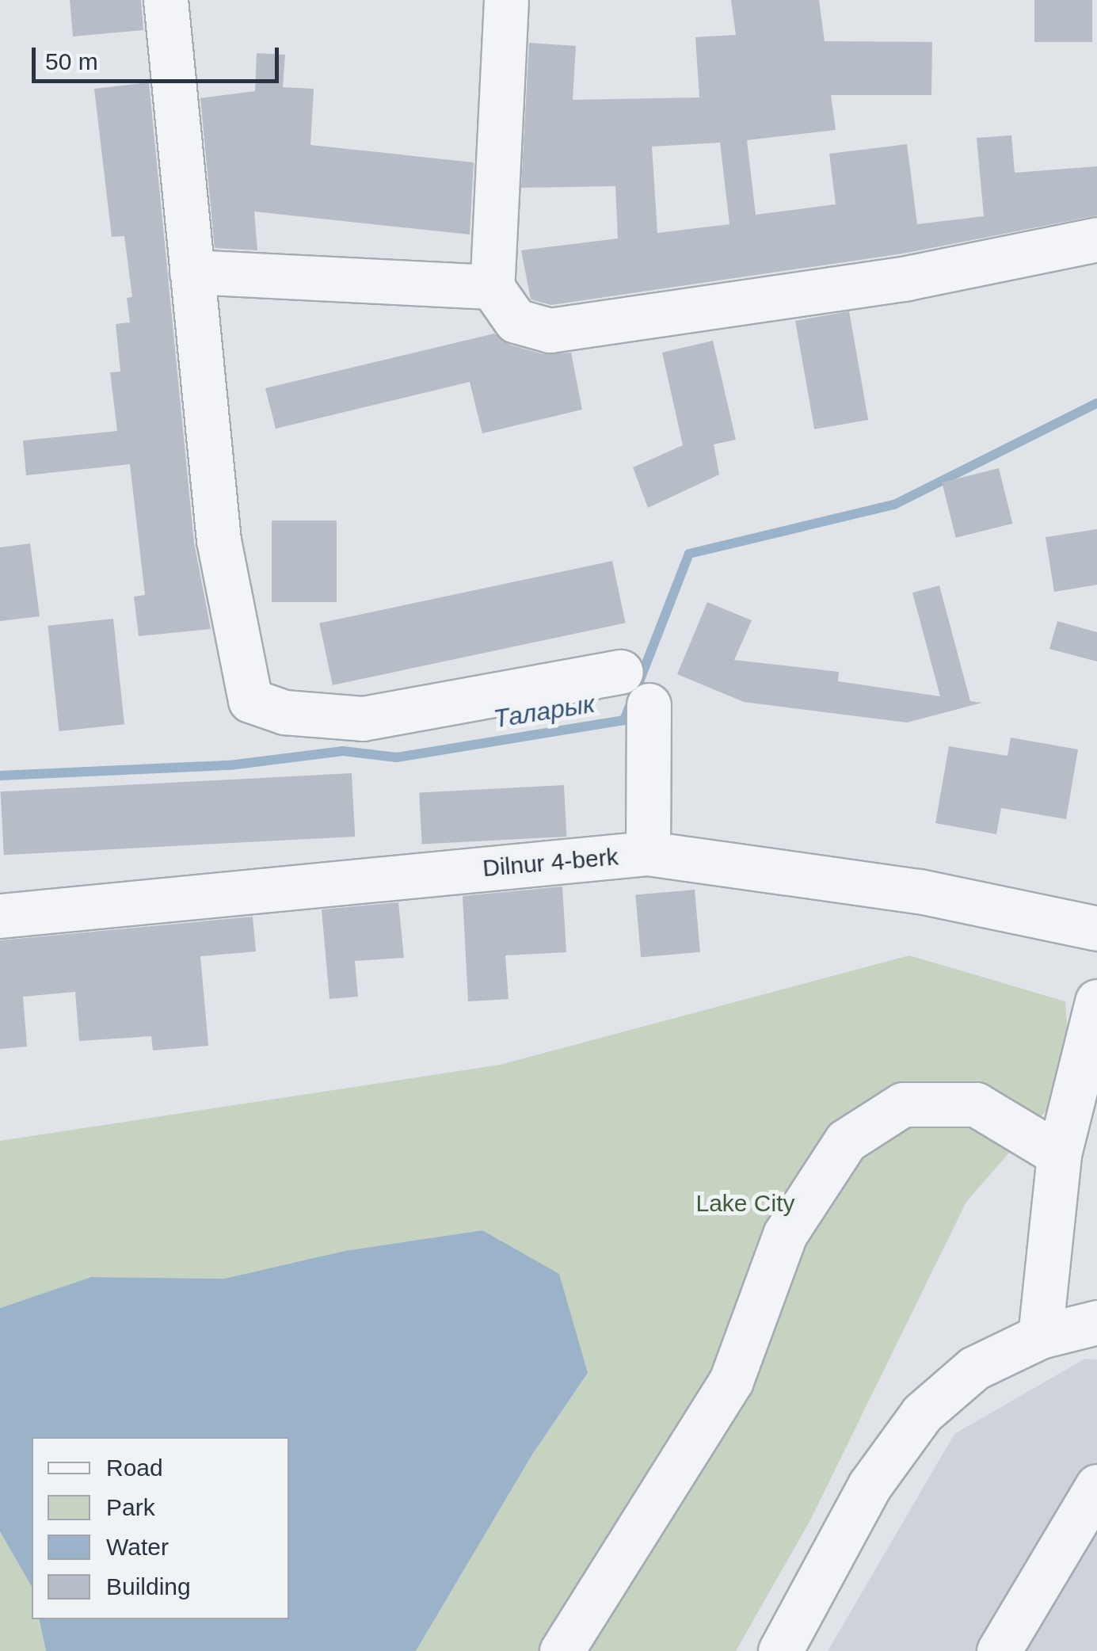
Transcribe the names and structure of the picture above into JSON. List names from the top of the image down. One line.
{"streets":{"street":["Dilnur 4-berk"]},"water":["Таларык"],"parks":["Lake City"],"legend":["Road","Park","Water","Building"],"scale_bar":"50 m"}
